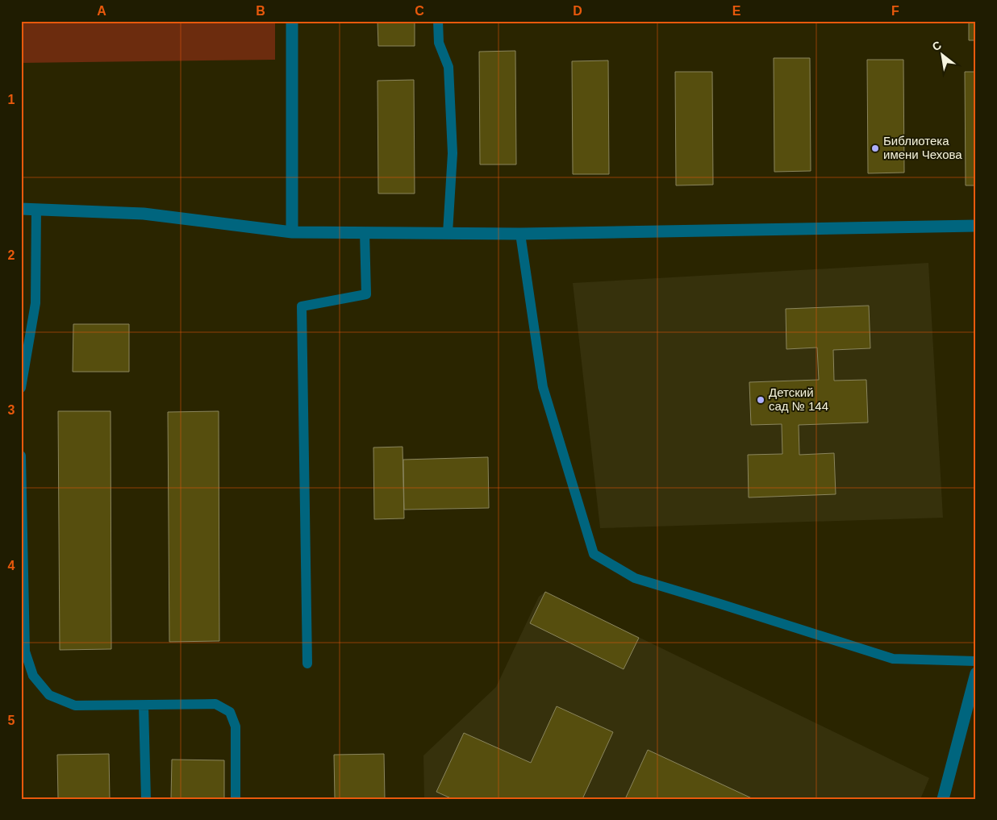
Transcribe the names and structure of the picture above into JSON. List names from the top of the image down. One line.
{"places":["Библиотека имени Чехова","Детский сад № 144"],"north":"top left","grid":{"columns":["A","B","C","D","E","F"],"rows":["1","2","3","4","5"]}}
